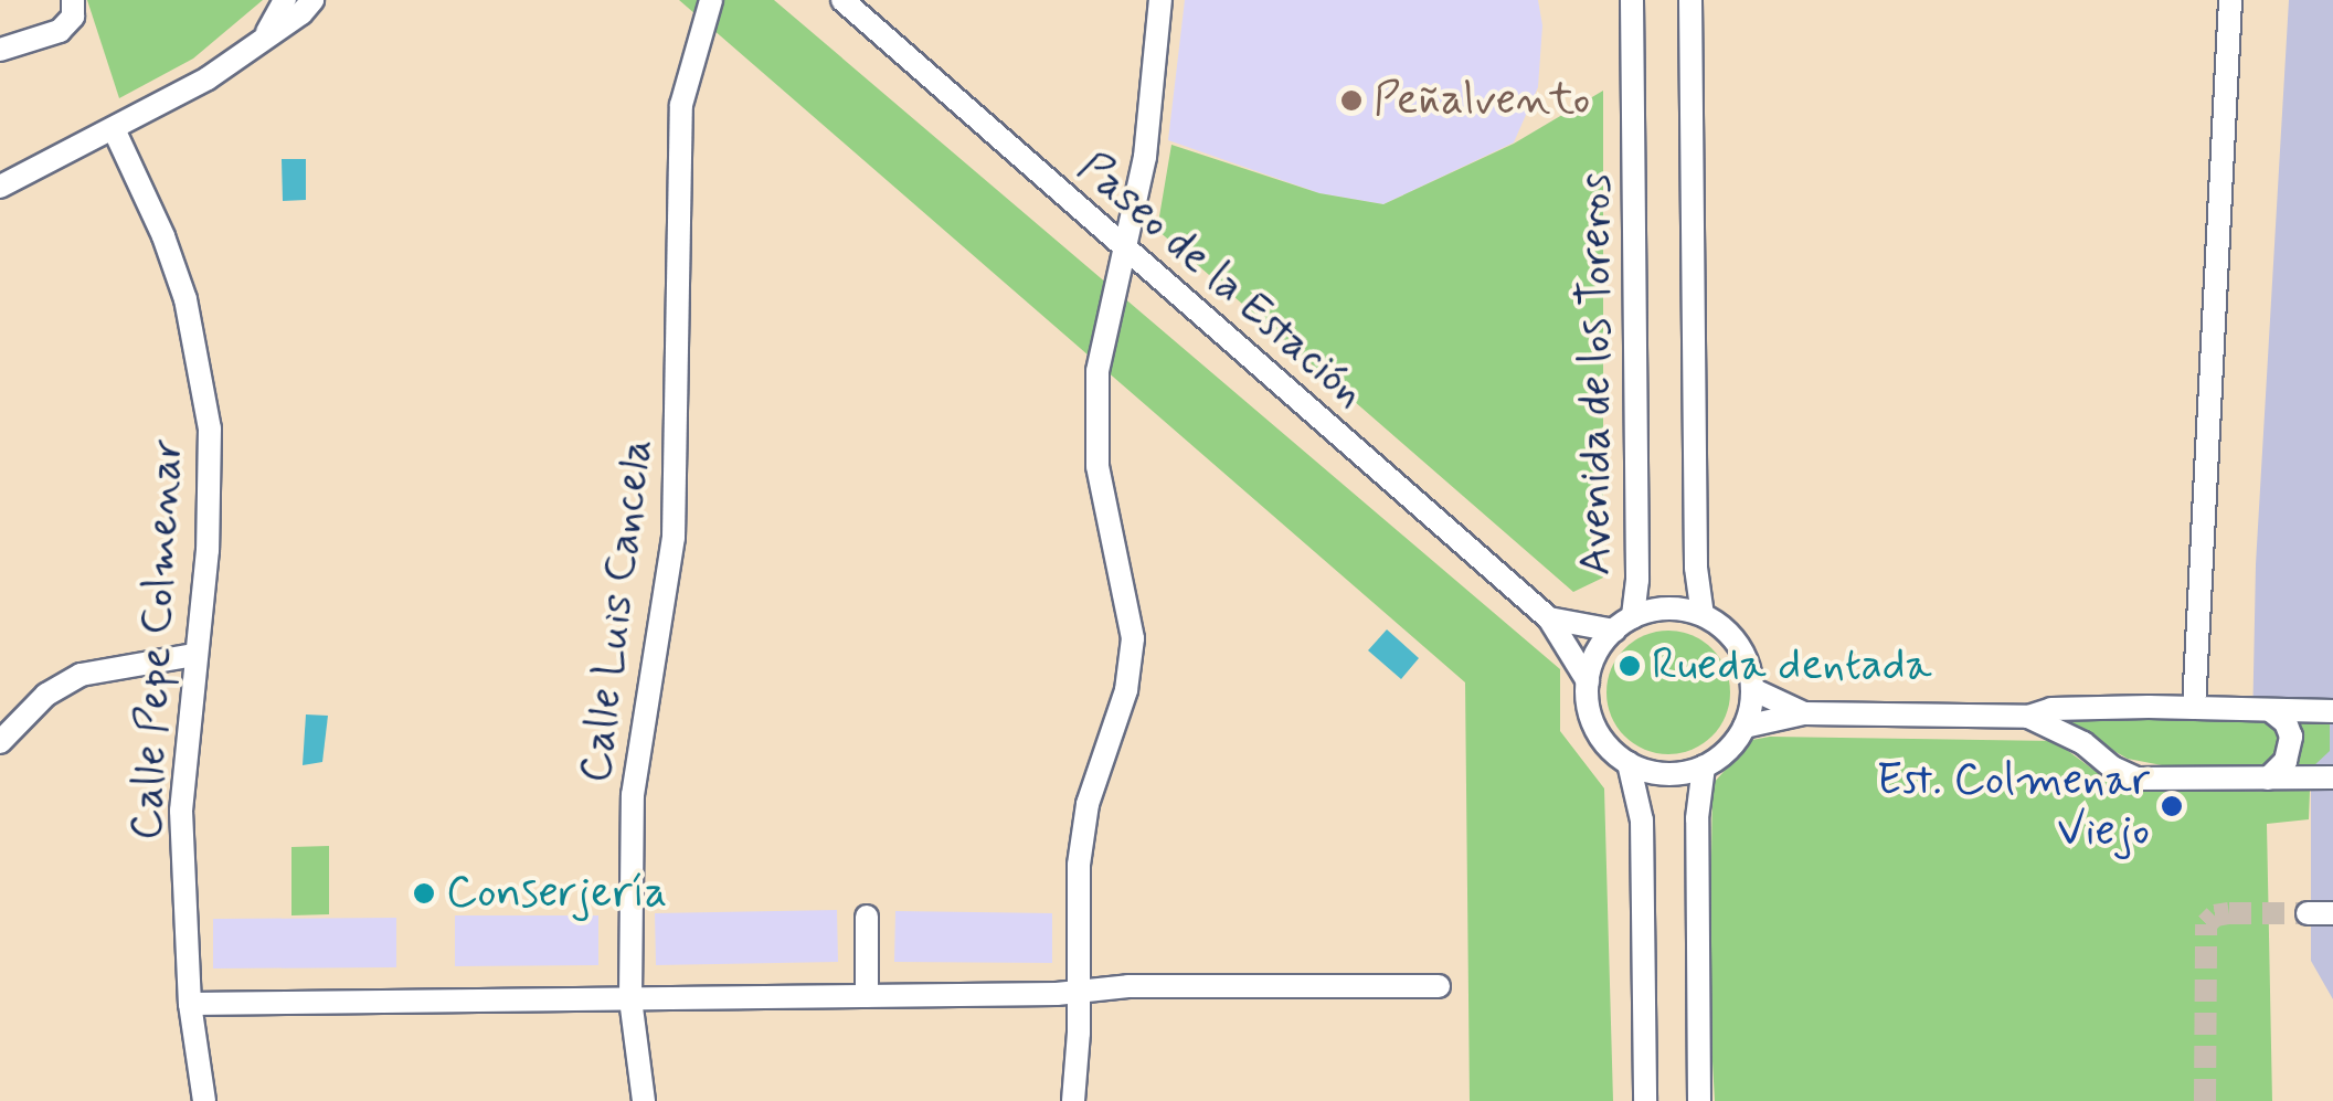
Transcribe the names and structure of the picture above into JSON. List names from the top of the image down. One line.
{"streets":{"street":["Paseo de la Estación","Avenida de los Toreros","Calle Luis Cancela","Calle Pepe Colmenar"]},"crossings":[["Paseo de la Estación","Avenida de los Toreros"]],"places":["Peñalvento","Rueda dentada","Est. Colmenar Viejo","Conserjería"]}
